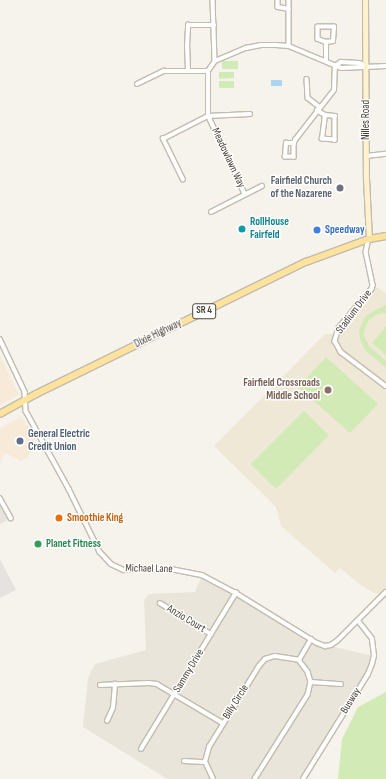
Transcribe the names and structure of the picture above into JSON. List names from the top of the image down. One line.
{"streets":{"main road":["SR 4","Dixie Highway"],"street":["Nilles Road","Meadowlawn Way","Stadium Drive","Michael Lane","Anzio Court","Sammy Drive","Busway","Billy Circle"]},"crossings":[["Nilles Road","Stadium Drive"],["Nilles Road","Dixie Highway"],["Stadium Drive","Dixie Highway"],["Dixie Highway","Michael Lane"],["Michael Lane","Sammy Drive"],["Michael Lane","Busway"],["Anzio Court","Sammy Drive"]],"places":["Fairfield Church of the Nazarene","RollHouse Fairfeld","Speedway","Fairfield Crossroads Middle School","General Electric Credit Union","Smoothie King","Planet Fitness"]}
